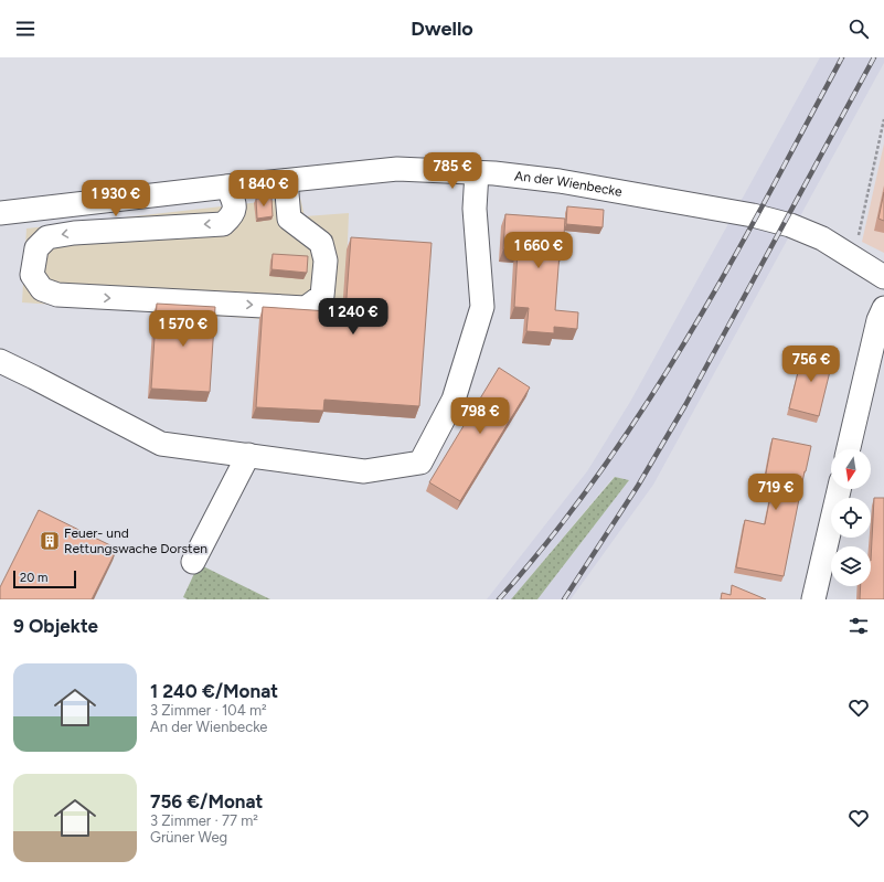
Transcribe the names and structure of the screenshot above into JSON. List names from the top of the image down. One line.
{"streets":{"street":["An der Wienbecke"]},"places":{"building":["Feuer- und Rettungswache Dorsten"]},"scale_bar":"20 m","north":"bottom","page":{"header":"Dwello","price":["785 €","1 840 €","1 930 €","1 660 €","1 240 €","1 570 €","756 €","798 €","719 €"],"scale":"20 m","heading":"9 Objekte","list":[{"name":"1 240 €/Monat","note":"3 Zimmer · 104 m² · An der Wienbecke"},{"name":"756 €/Monat","note":"3 Zimmer · 77 m² · Grüner Weg"}]}}
